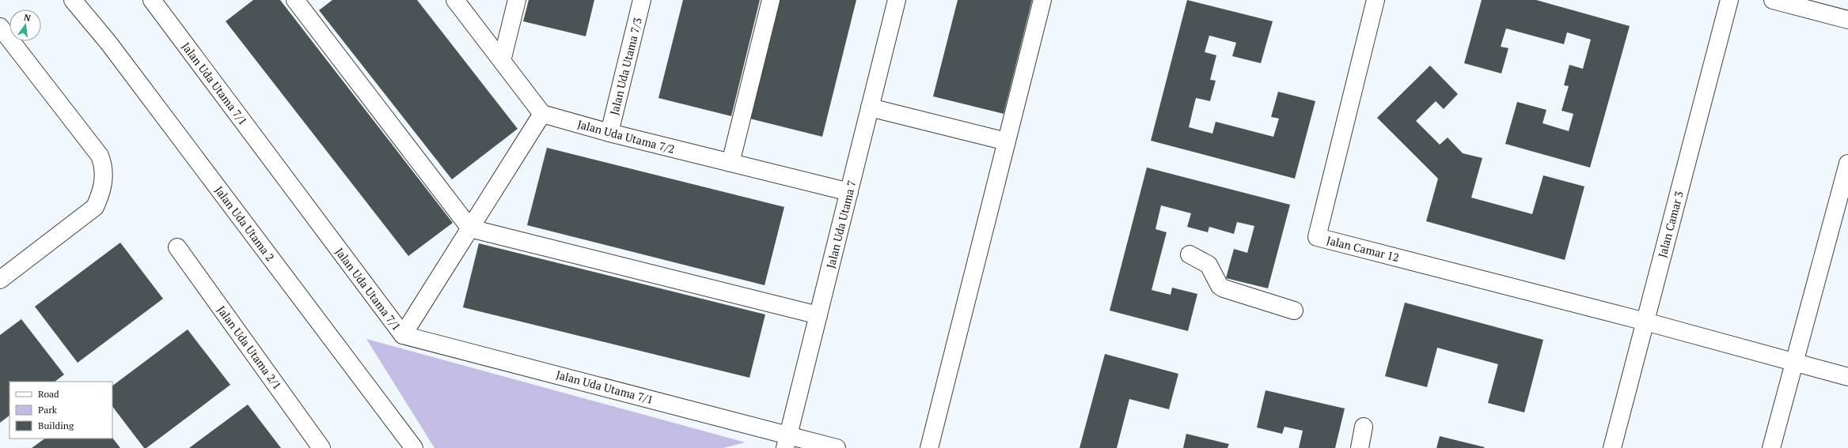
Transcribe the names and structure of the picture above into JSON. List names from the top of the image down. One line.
{"streets":{"street":["Jalan Uda Utama 7/3","Jalan Uda Utama 7/1","Jalan Uda Utama 7/2","Jalan Uda Utama 2","Jalan Uda Utama 7","Jalan Camar 3","Jalan Camar 12","Jalan Uda Utama 2/1"]},"crossings":[["Jalan Uda Utama 7/3","Jalan Uda Utama 7/2"],["Jalan Uda Utama 7/1","Jalan Uda Utama 7"],["Jalan Uda Utama 7/2","Jalan Uda Utama 7"],["Jalan Camar 3","Jalan Camar 12"]],"legend":["Road","Park","Building"],"north":"top"}
